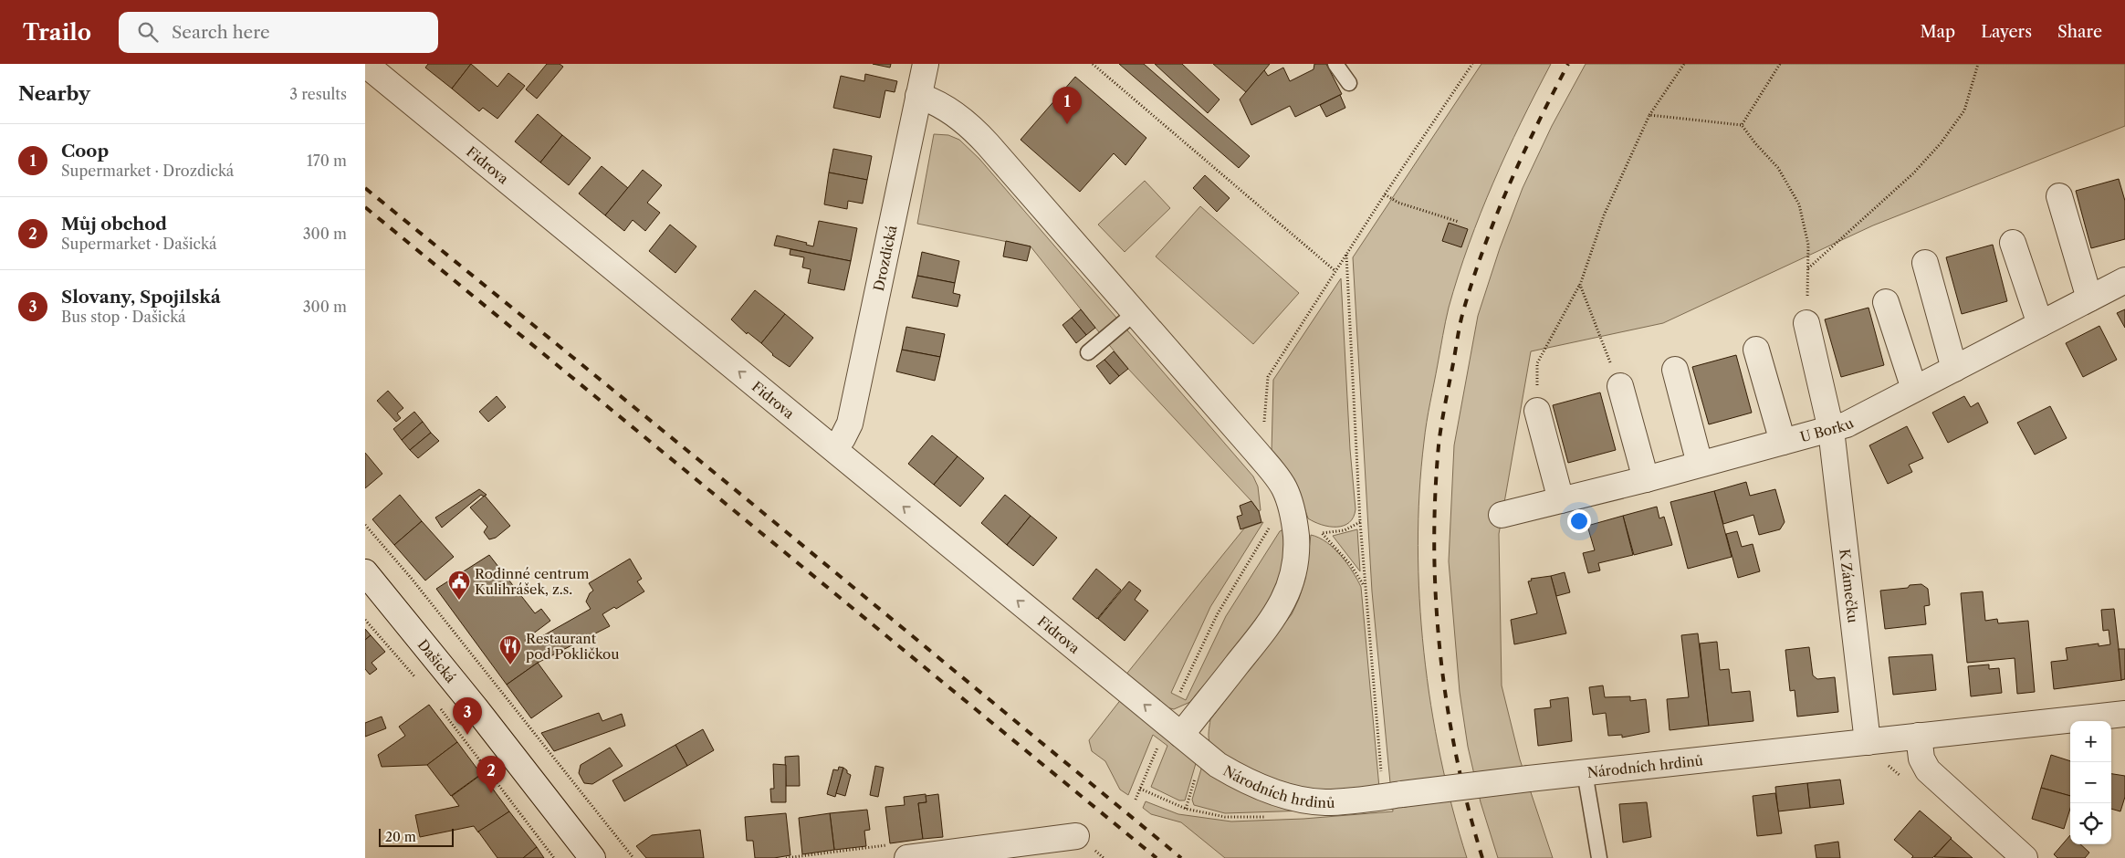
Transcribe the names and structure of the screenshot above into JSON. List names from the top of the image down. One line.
{"streets":{"street":["Fidrova","Drozdická","U Borku","K Zámečku","Dašická","Národních hrdinů"]},"crossings":[["Fidrova","Drozdická"],["Fidrova","Národních hrdinů"],["U Borku","K Zámečku"],["K Zámečku","Národních hrdinů"]],"one_way":["Fidrova"],"places":{"public building":["Rodinné centrum Kulihrášek, z.s."],"restaurant":["Restaurant pod Pokličkou"]},"scale_bar":"20 m","page":{"header":"Trailo","search":"Search here","nav":["Map","Layers","Share"],"heading":["Nearby","3 results"],"pins":["1","3","2"],"list":[{"mark":"1","name":"Coop","note":"Supermarket · Drozdická","value":"170 m"},{"mark":"2","name":"Můj obchod","note":"Supermarket · Dašická","value":"300 m"},{"mark":"3","name":"Slovany, Spojilská","note":"Bus stop · Dašická","value":"300 m"}],"map_buttons":["+","−"],"scale":"20 m"}}
